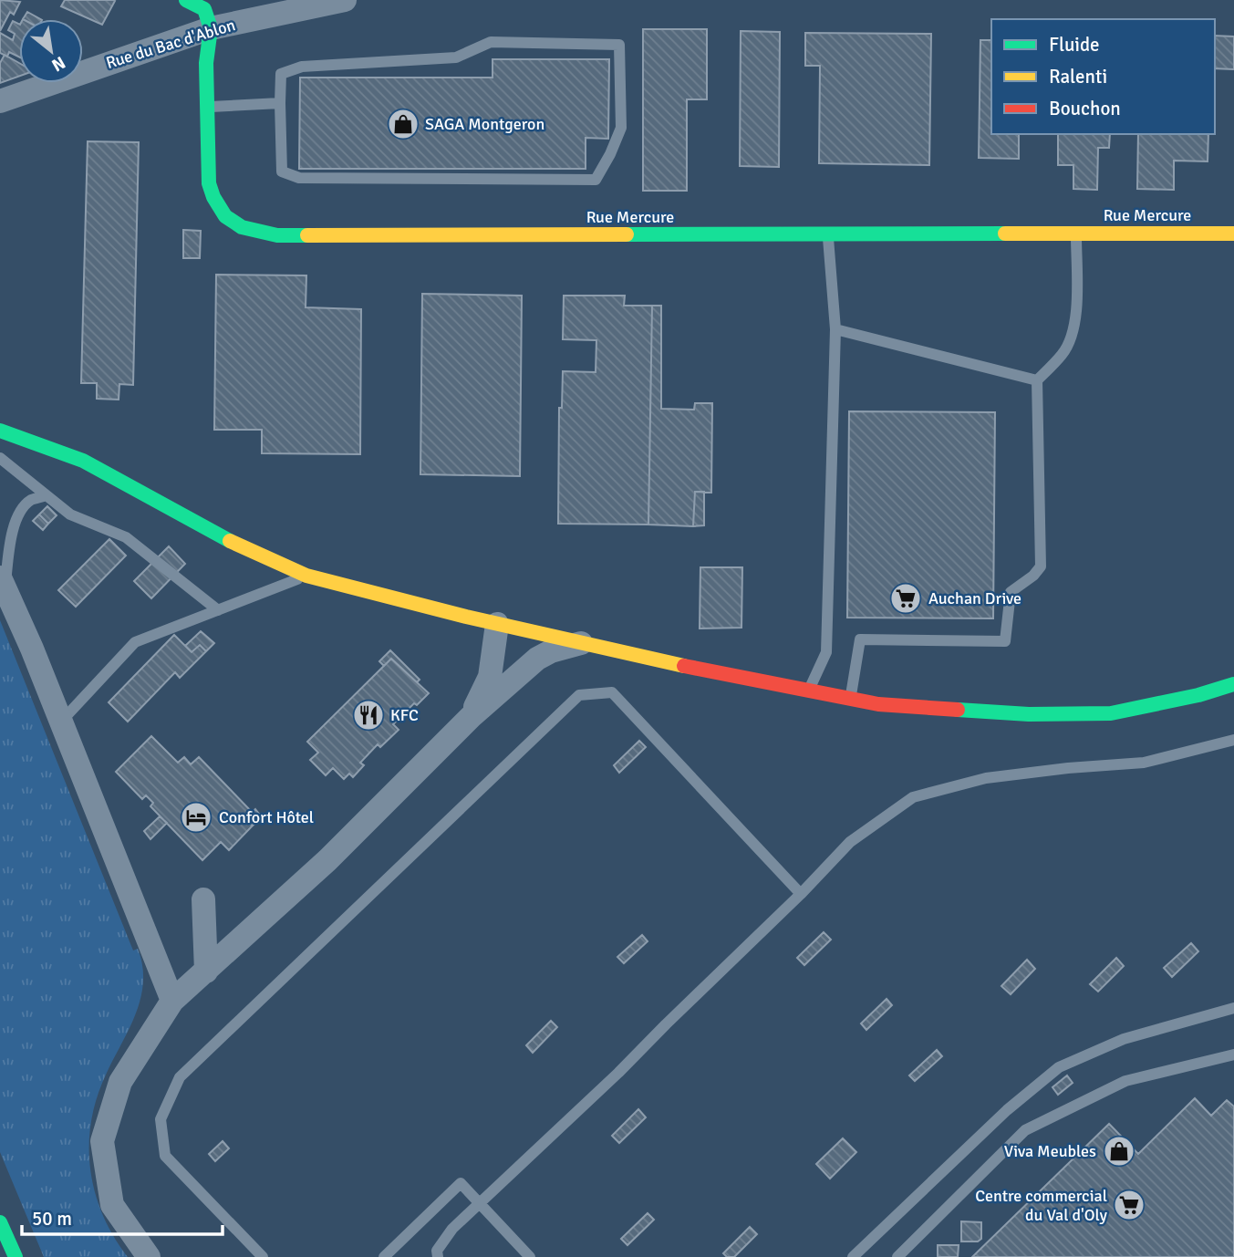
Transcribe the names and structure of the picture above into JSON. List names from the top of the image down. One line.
{"streets":{"street":["Rue du Bac d'Ablon","Rue Mercure"]},"crossings":[["Rue du Bac d'Ablon","Rue Mercure"]],"places":{"shop":["SAGA Montgeron","Viva Meubles"],"supermarket":["Auchan Drive","Centre commercial du Val d'Oly"],"restaurant":["KFC"],"hotel":["Confort Hôtel"]},"legend":["Fluide","Ralenti","Bouchon"],"scale_bar":"50 m","north":"bottom right"}
